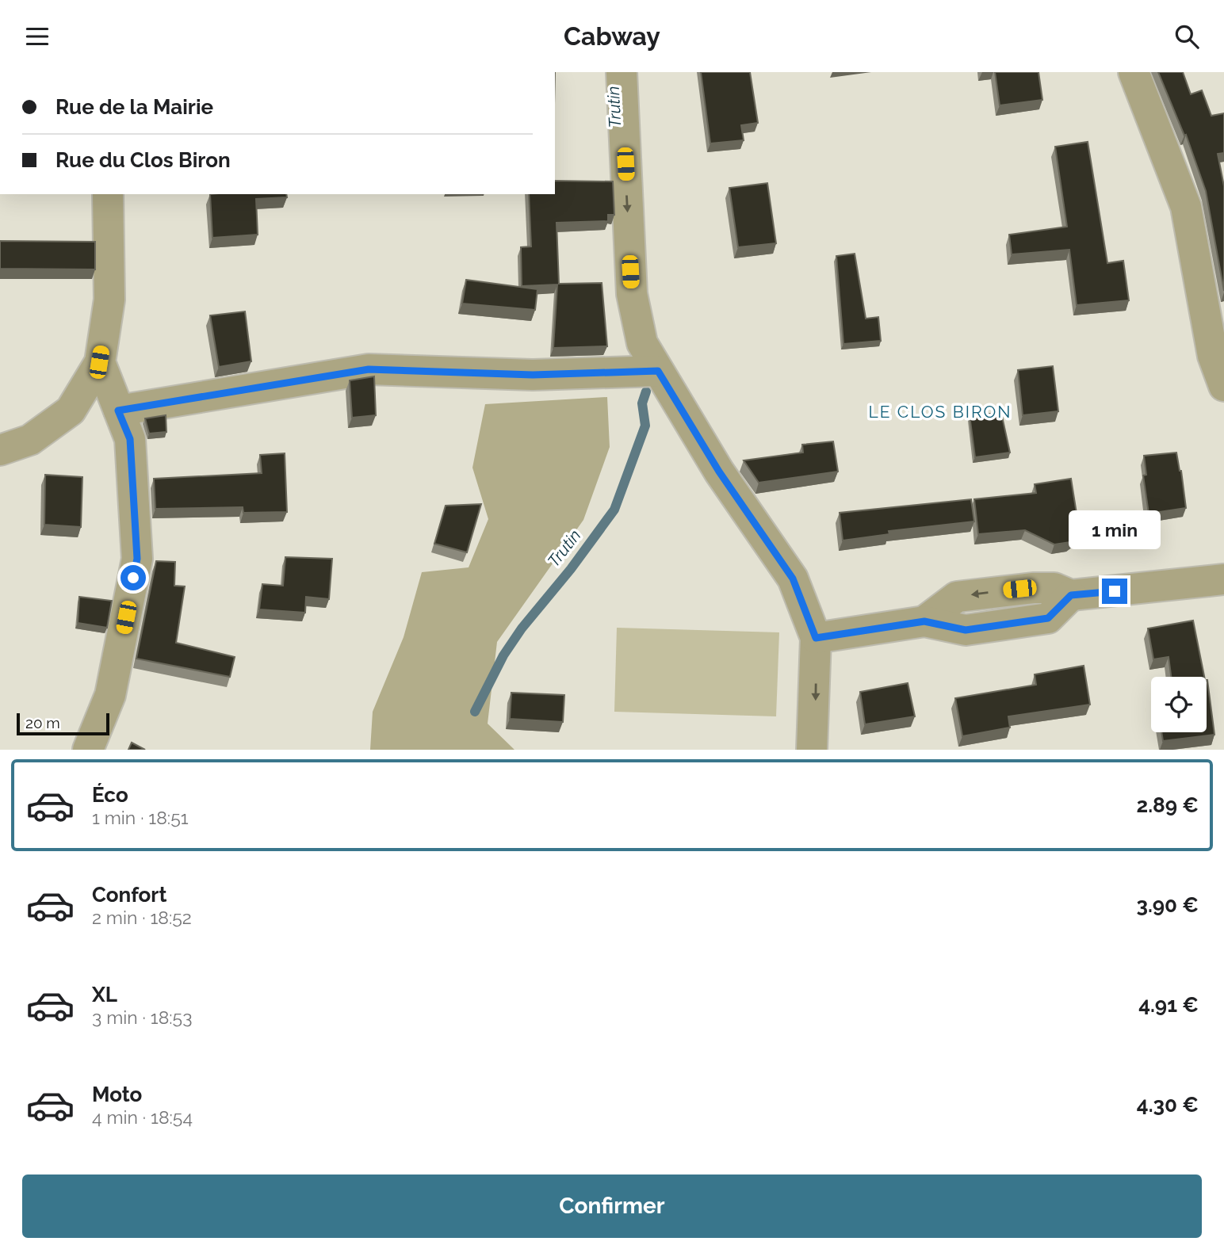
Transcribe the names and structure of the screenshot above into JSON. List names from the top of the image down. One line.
{"districts":["LE CLOS BIRON"],"water":["Trutin"],"scale_bar":"20 m","page":{"header":"Cabway","banner":["Rue de la Mairie","Rue du Clos Biron"],"bubble":"1 min","scale":"20 m","list":[{"name":"Éco","note":"1 min · 18:51","value":"2.89 €"},{"name":"Confort","note":"2 min · 18:52","value":"3.90 €"},{"name":"XL","note":"3 min · 18:53","value":"4.91 €"},{"name":"Moto","note":"4 min · 18:54","value":"4.30 €"}],"buttons":"Confirmer"}}
